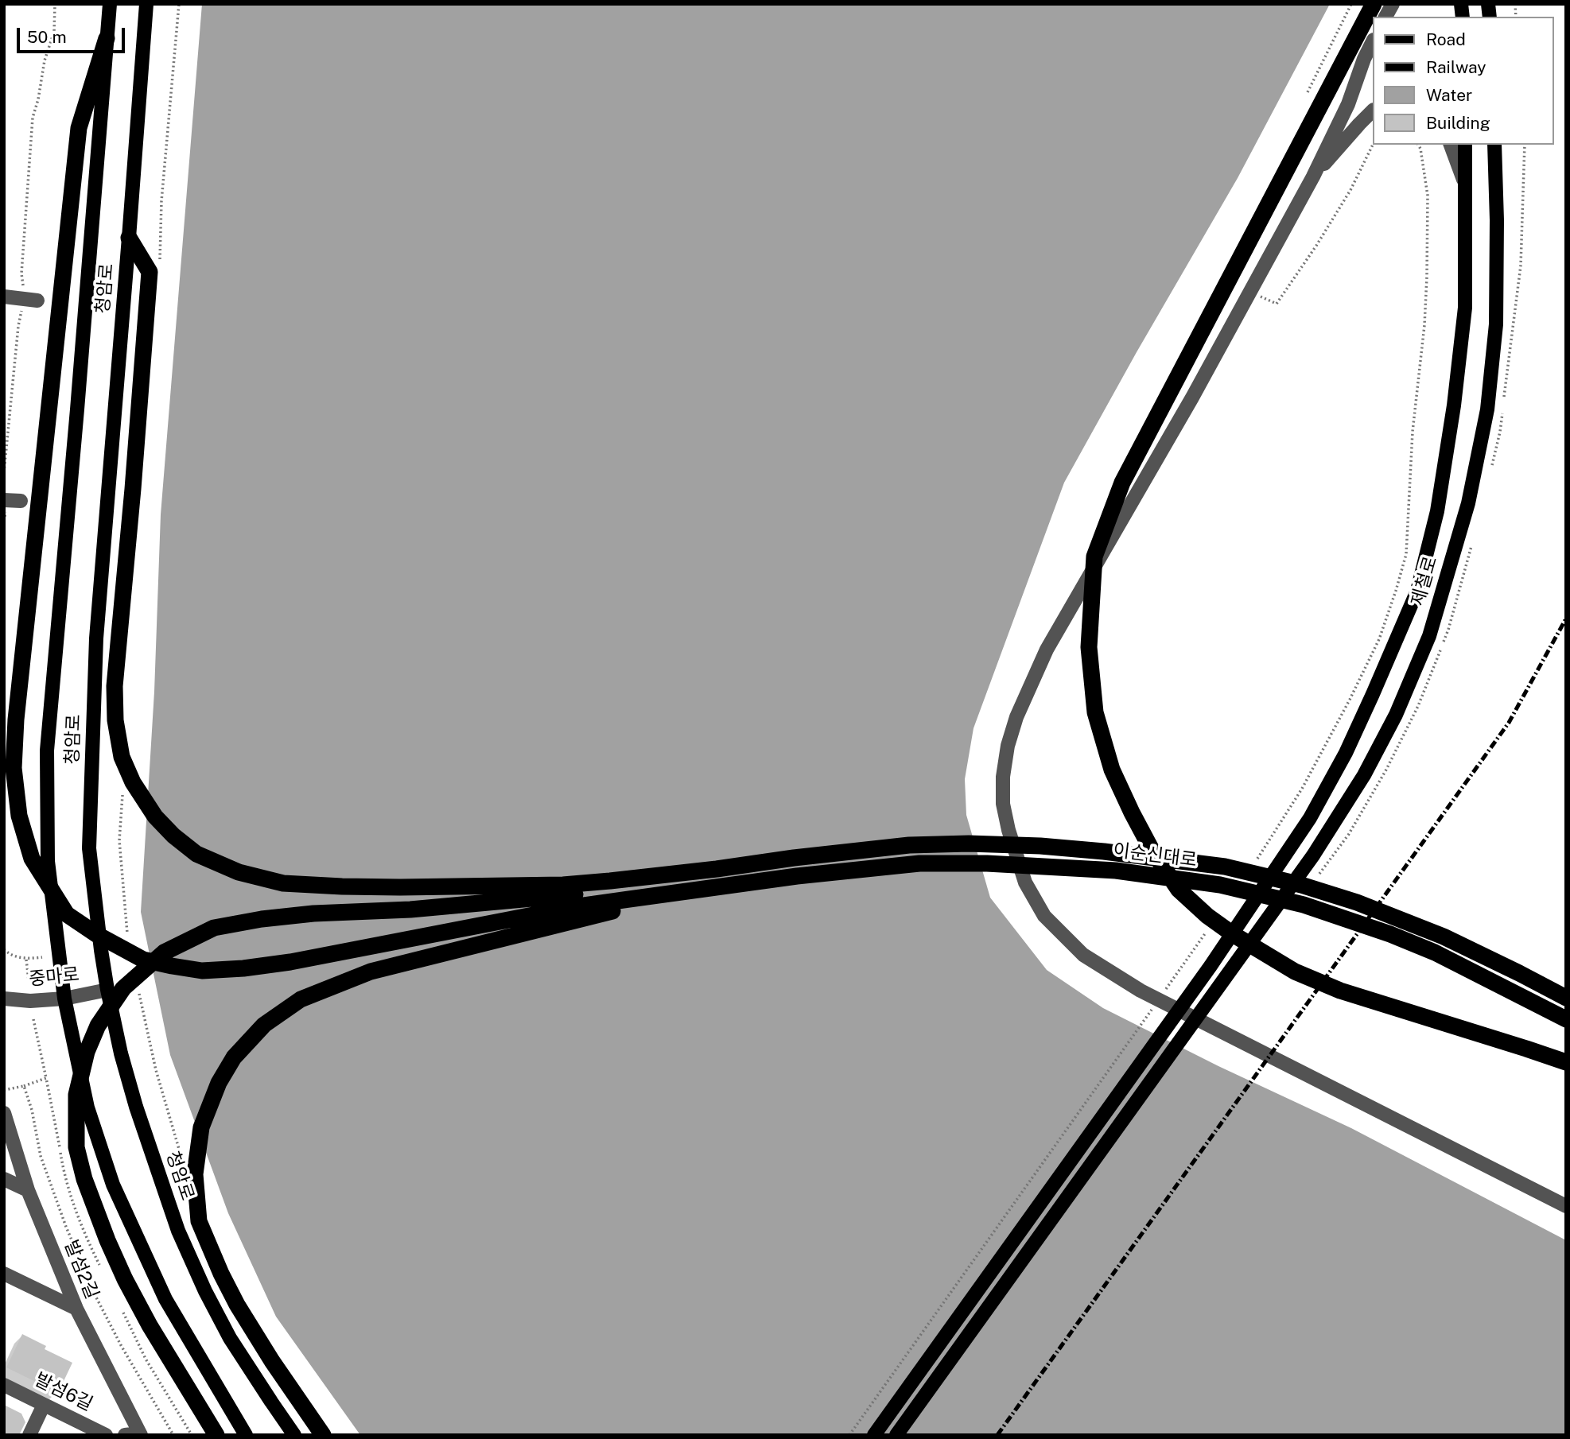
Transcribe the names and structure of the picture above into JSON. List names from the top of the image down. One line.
{"streets":{"highway":["이순신대로"],"main road":["청암로","제철로"],"street":["중마로","발섬2길","발섬6길"]},"crossings":[["청암로","중마로"]],"legend":["Road","Railway","Water","Building"],"scale_bar":"50 m"}
